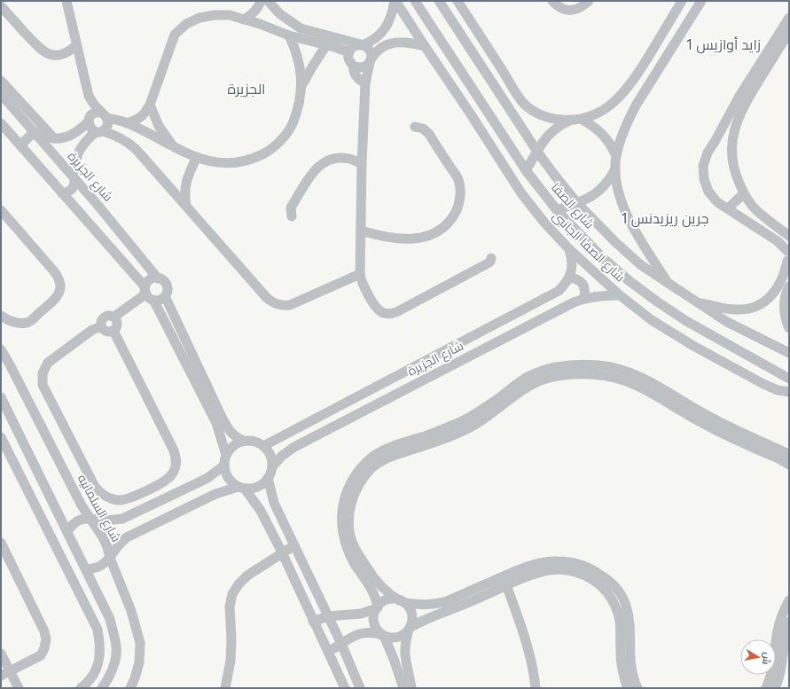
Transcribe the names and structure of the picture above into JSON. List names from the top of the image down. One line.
{"streets":{"street":["شارع الجزيرة","شارع الصفا","شارع الصفا الجانبى","شارع السلمانيه"]},"crossings":[["شارع الجزيرة","شارع الصفا الجانبى"]],"districts":["زايد أوازيس 1","الجزيرة","جرين ريزيدنس 1"],"north":"right"}
